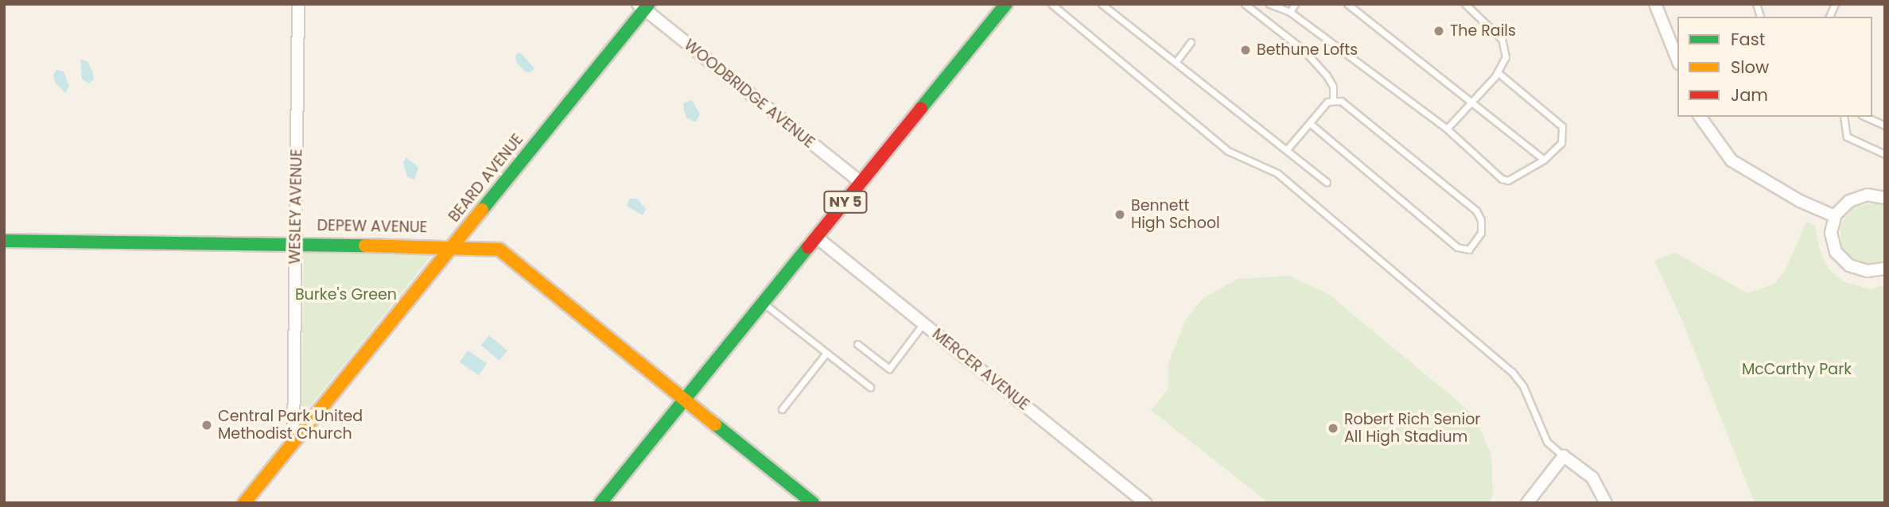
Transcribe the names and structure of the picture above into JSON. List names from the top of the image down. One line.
{"streets":{"street":["WOODBRIDGE AVENUE","BEARD AVENUE","NY 5","WESLEY AVENUE","DEPEW AVENUE","MERCER AVENUE"]},"crossings":[["WOODBRIDGE AVENUE","BEARD AVENUE"],["WOODBRIDGE AVENUE","NY 5"],["BEARD AVENUE","WESLEY AVENUE"],["BEARD AVENUE","DEPEW AVENUE"],["NY 5","DEPEW AVENUE"],["NY 5","MERCER AVENUE"],["WESLEY AVENUE","DEPEW AVENUE"]],"parks":["Burke's Green","McCarthy Park"],"places":["The Rails","Bethune Lofts","Bennett High School","Central Park United Methodist Church","Robert Rich Senior All High Stadium"],"legend":["Fast","Slow","Jam"]}
